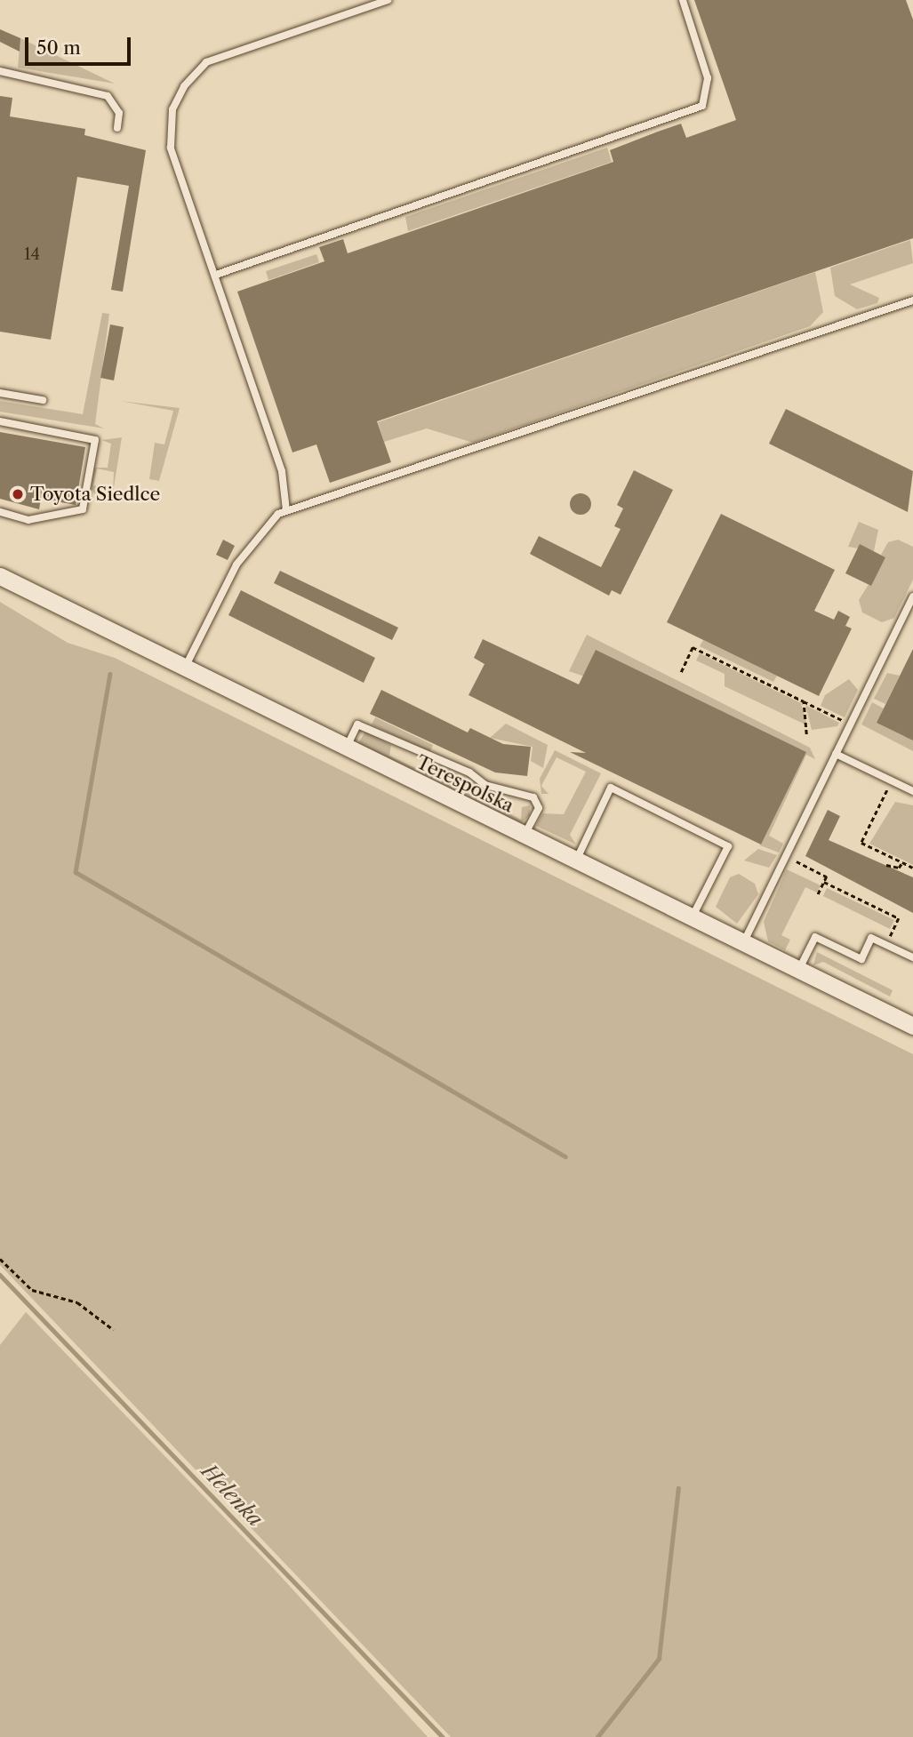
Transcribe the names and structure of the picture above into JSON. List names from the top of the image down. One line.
{"streets":{"street":["Terespolska"]},"water":["Helenka"],"places":["Toyota Siedlce"],"house_numbers":["14"],"scale_bar":"50 m"}
